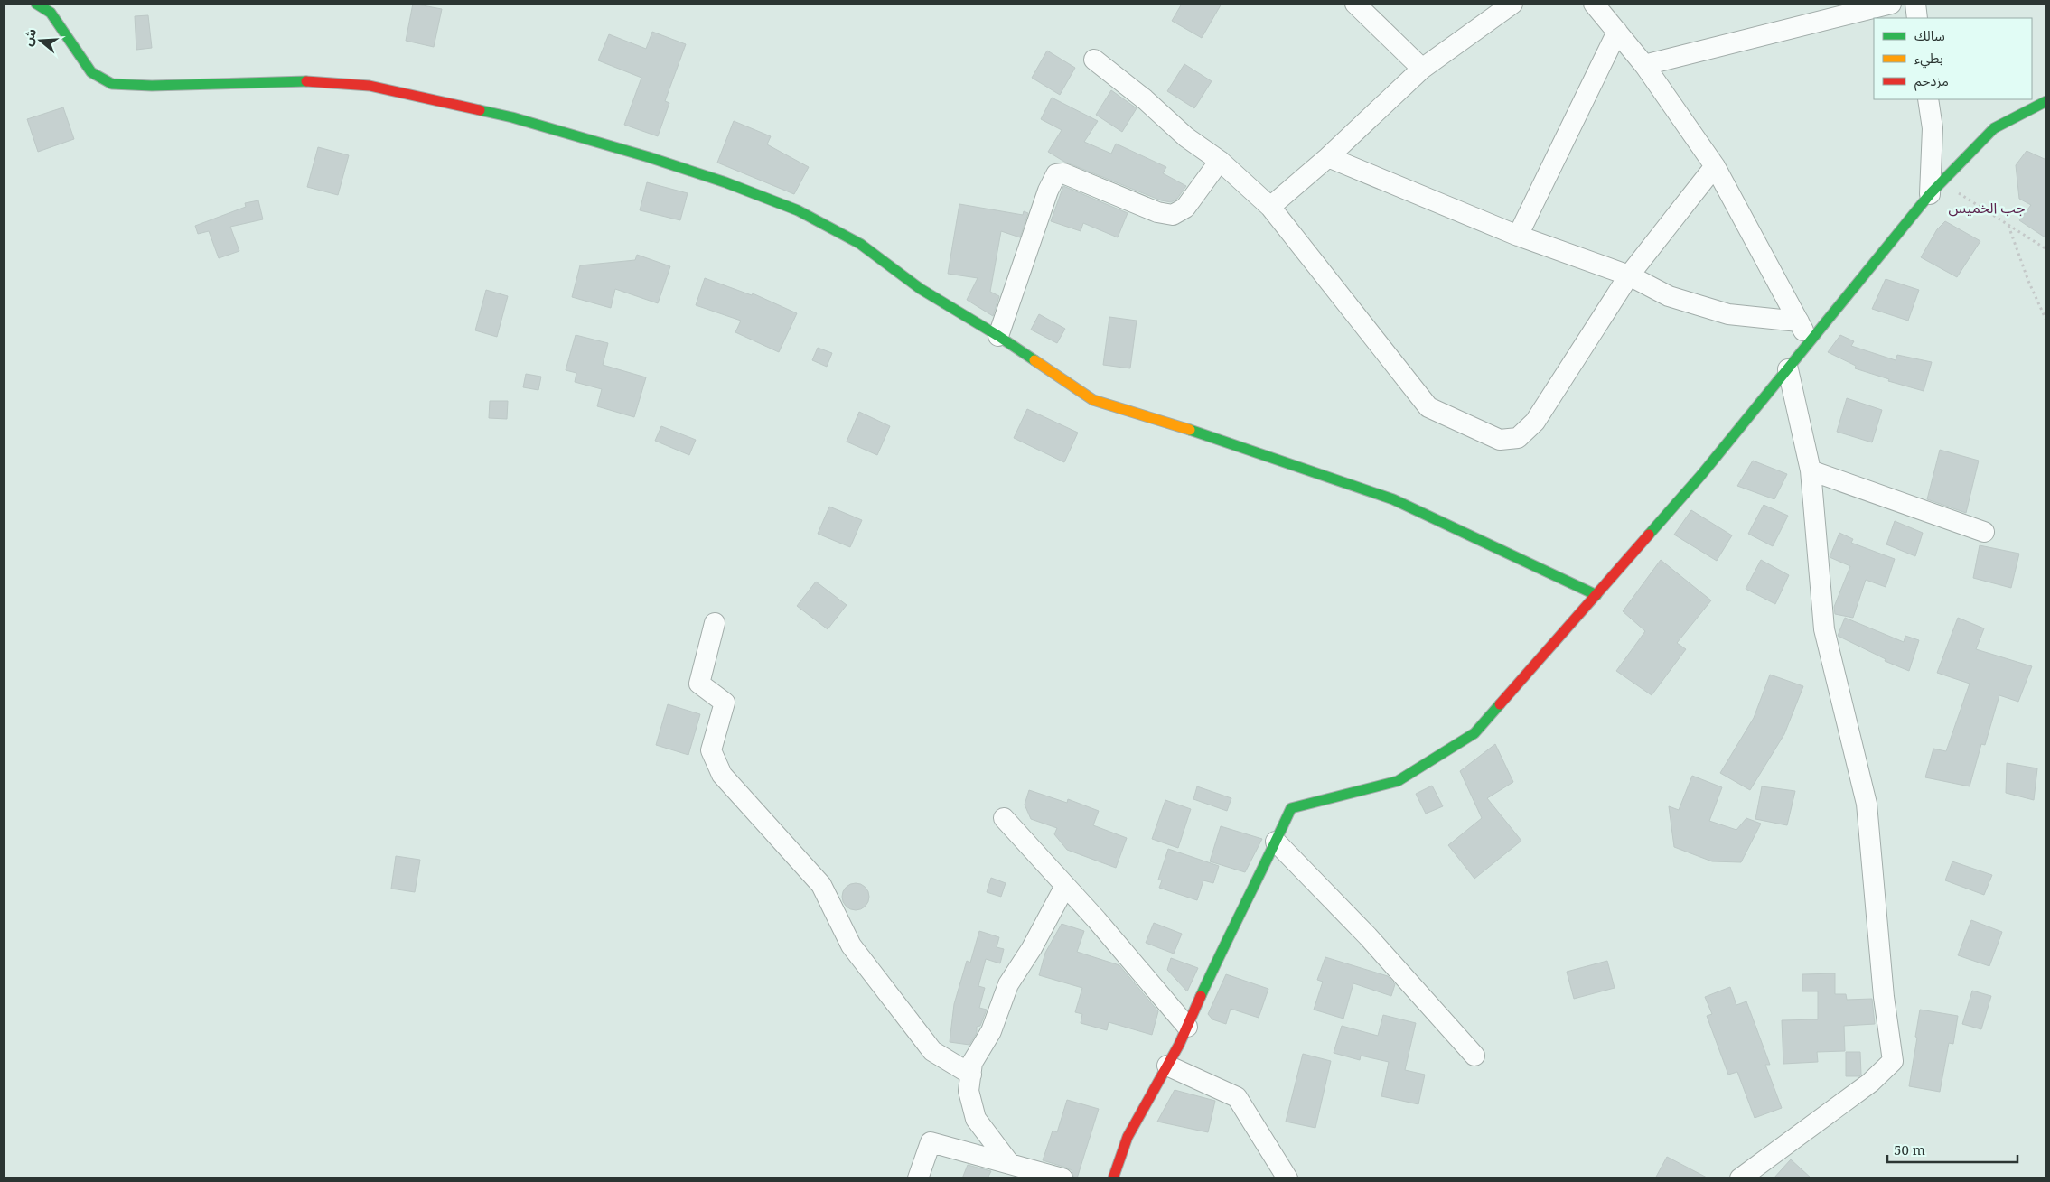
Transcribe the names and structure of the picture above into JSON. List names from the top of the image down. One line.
{"districts":["جب الخميس"],"legend":["سالك","بطيء","مزدحم"],"scale_bar":"50 m","north":"left"}
